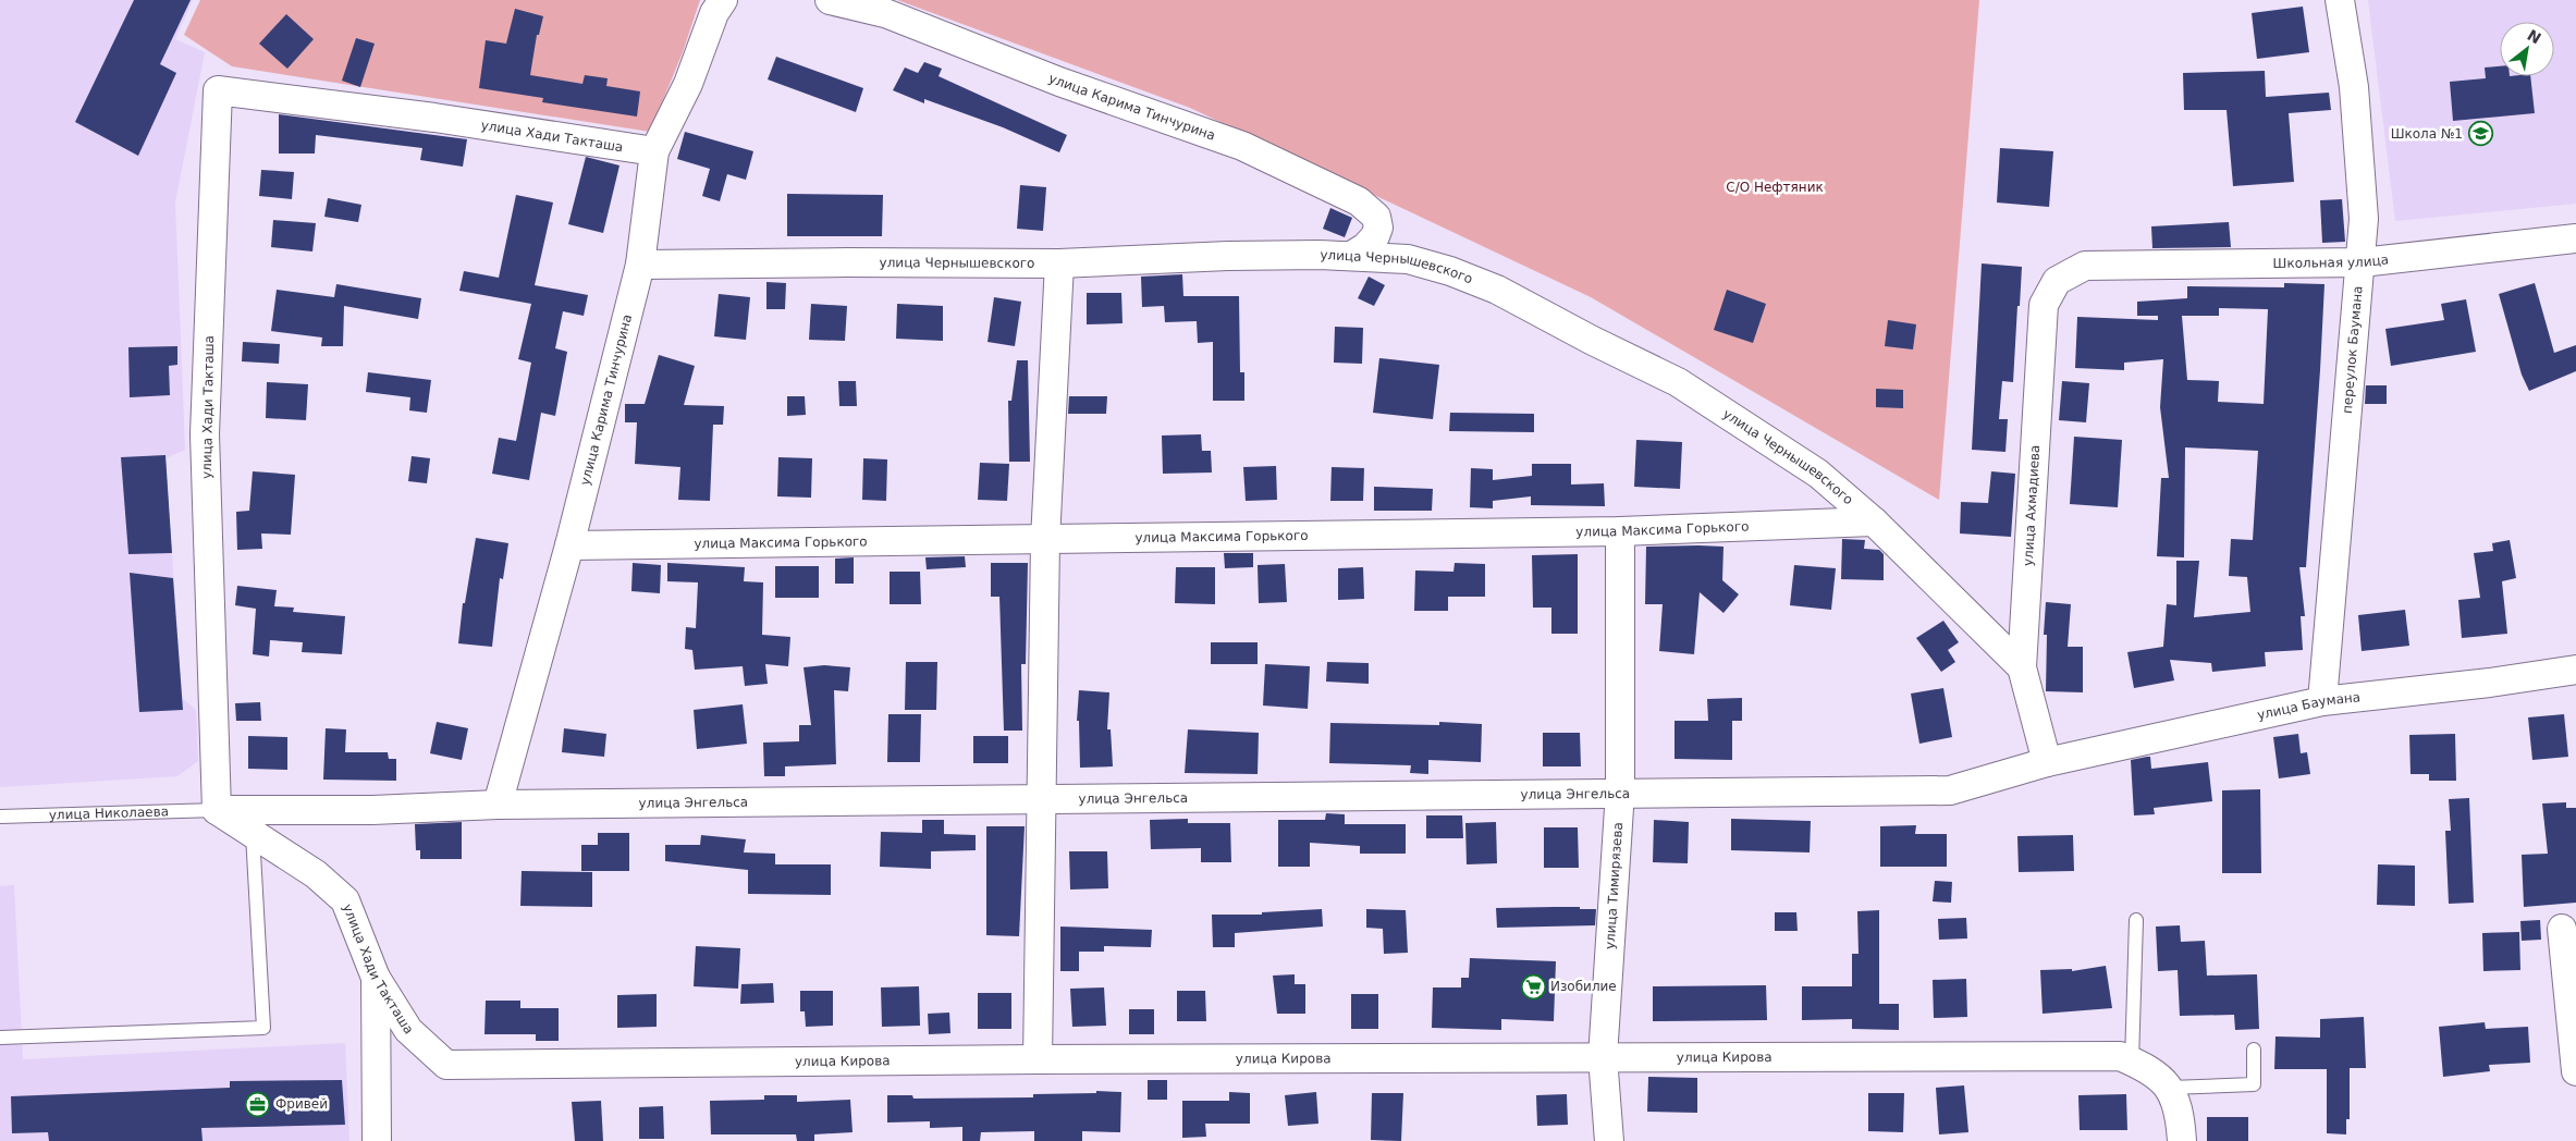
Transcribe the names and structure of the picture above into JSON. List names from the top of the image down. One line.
{"streets":{"street":["улица Карима Тинчурина","улица Хади Такташа","Школьная улица","улица Чернышевского","переулок Баумана","улица Ахмадиева","улица Максима Горького","улица Баумана","улица Энгельса","улица Тимирязева","улица Кирова"],"lane":["улица Николаева"]},"crossings":[["улица Карима Тинчурина","улица Хади Такташа"],["улица Карима Тинчурина","улица Чернышевского"],["улица Карима Тинчурина","улица Максима Горького"],["улица Карима Тинчурина","улица Энгельса"],["улица Хади Такташа","улица Энгельса"],["улица Хади Такташа","улица Николаева"],["улица Хади Такташа","улица Кирова"],["Школьная улица","переулок Баумана"],["Школьная улица","улица Ахмадиева"],["улица Чернышевского","улица Ахмадиева"],["улица Чернышевского","улица Максима Горького"],["переулок Баумана","улица Баумана"],["улица Ахмадиева","улица Баумана"],["улица Ахмадиева","улица Энгельса"],["улица Максима Горького","улица Тимирязева"],["улица Баумана","улица Энгельса"],["улица Энгельса","улица Николаева"],["улица Энгельса","улица Тимирязева"],["улица Тимирязева","улица Кирова"]],"parks":["С/О Нефтяник"],"places":{"school or university":["Школа №1"],"supermarket":["Изобилие"],"office":["Фривей"]},"north":"top right"}
